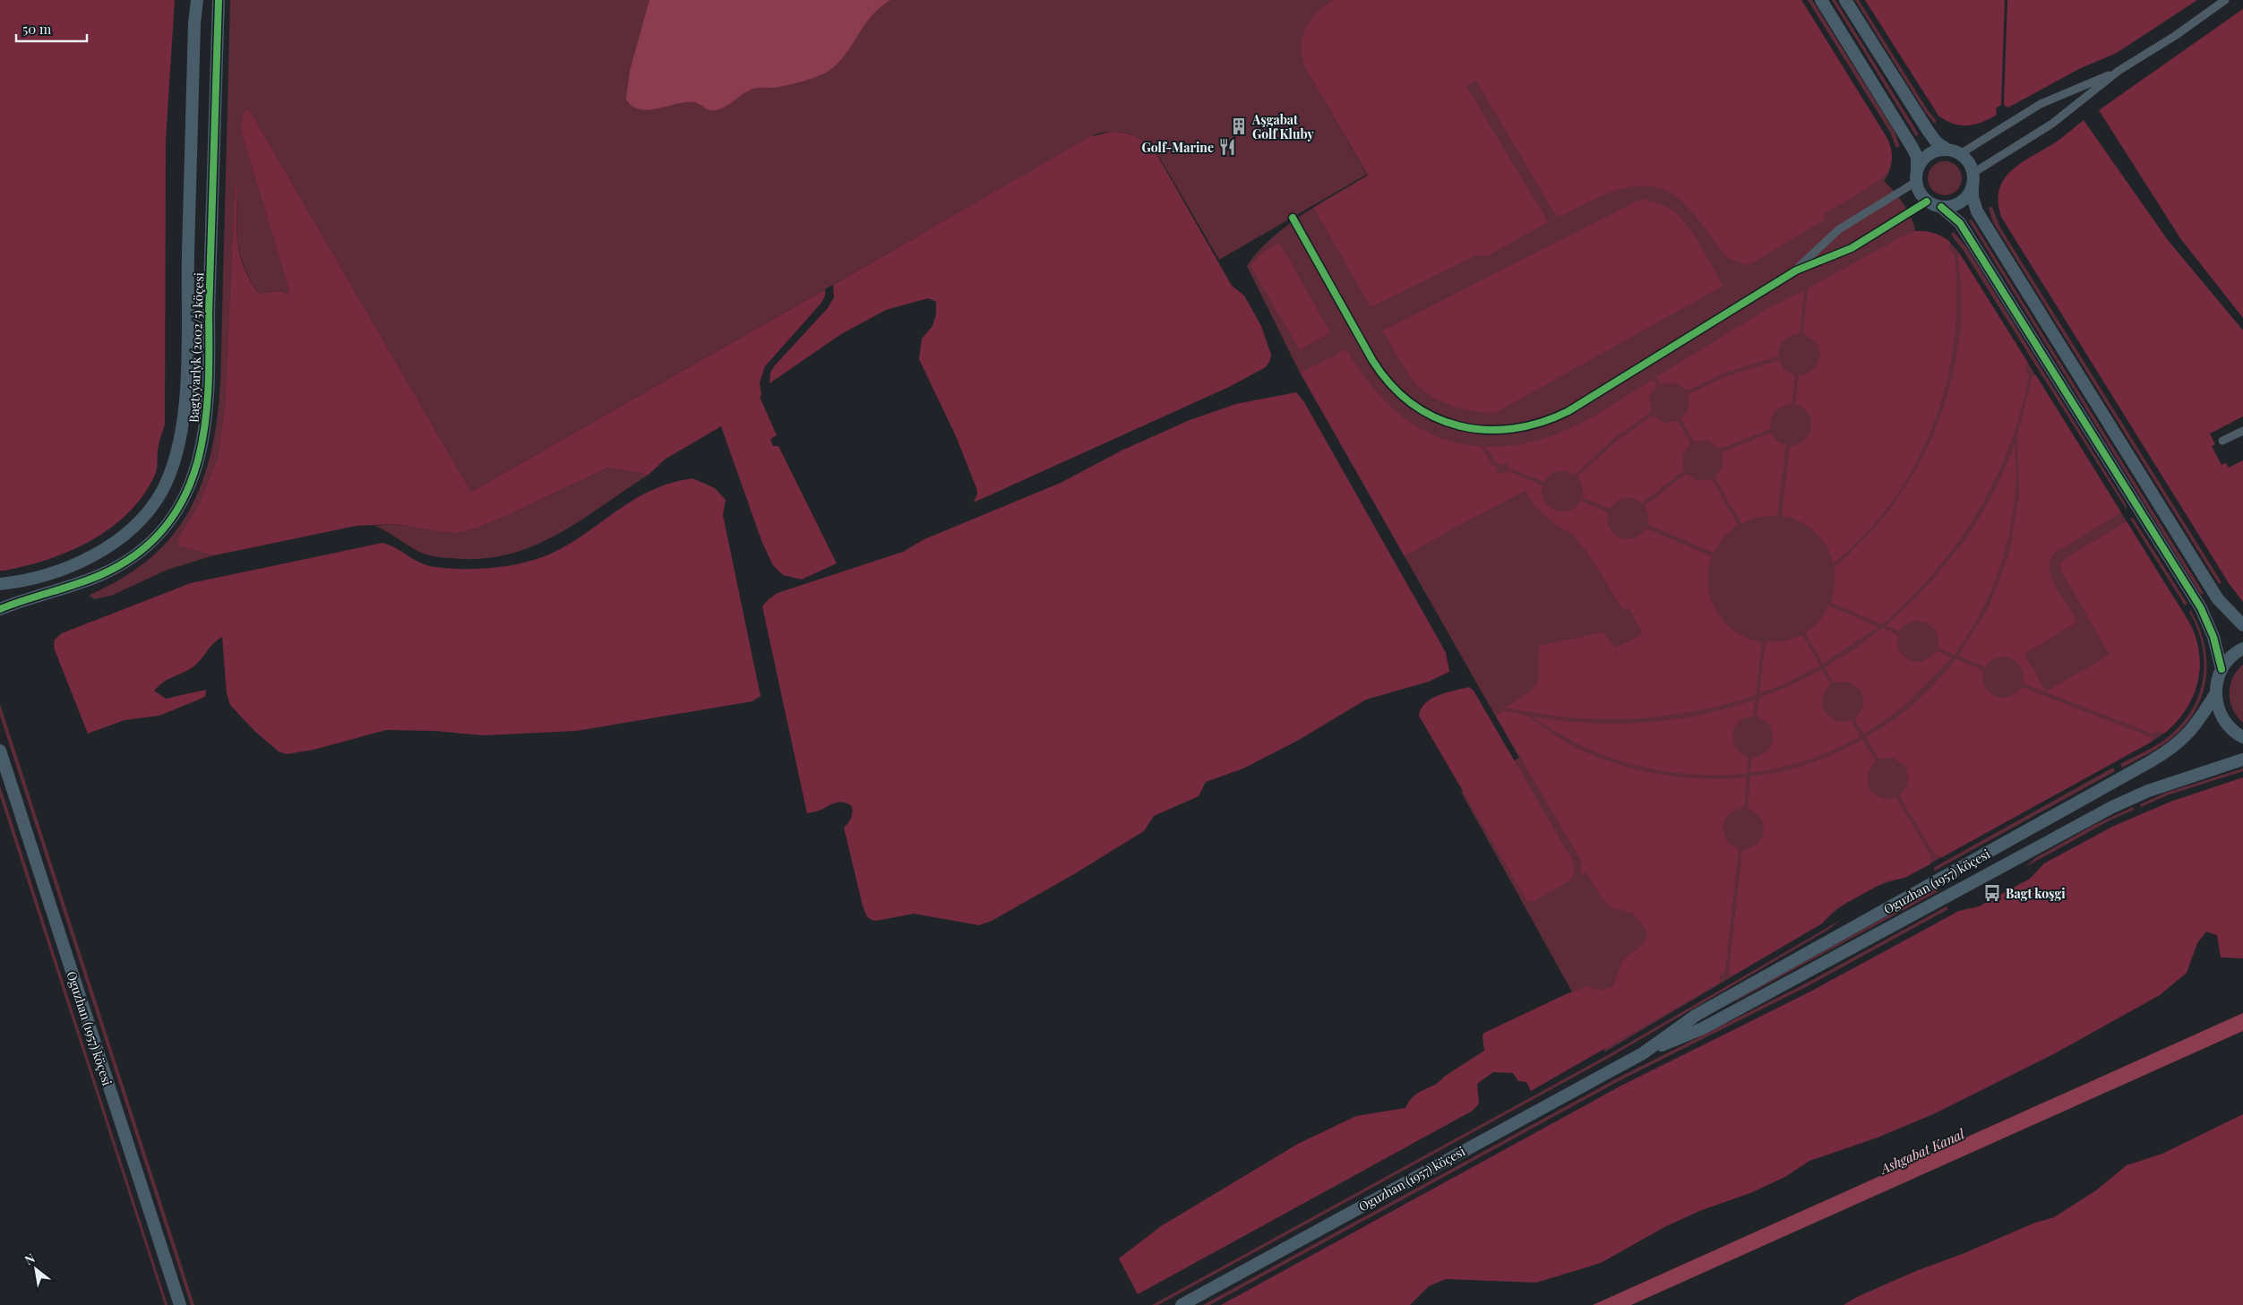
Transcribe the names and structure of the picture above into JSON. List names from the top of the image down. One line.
{"streets":{"street":["Bagtyýarlyk (2002/5) köçesi","Oguzhan (1957) köçesi"]},"water":["Ashgabat Kanal"],"places":{"building":["Aşgabat Golf Kluby"],"restaurant":["Golf-Marine"],"bus stop":["Bagt koşgi"]},"scale_bar":"50 m","north":"top left"}
